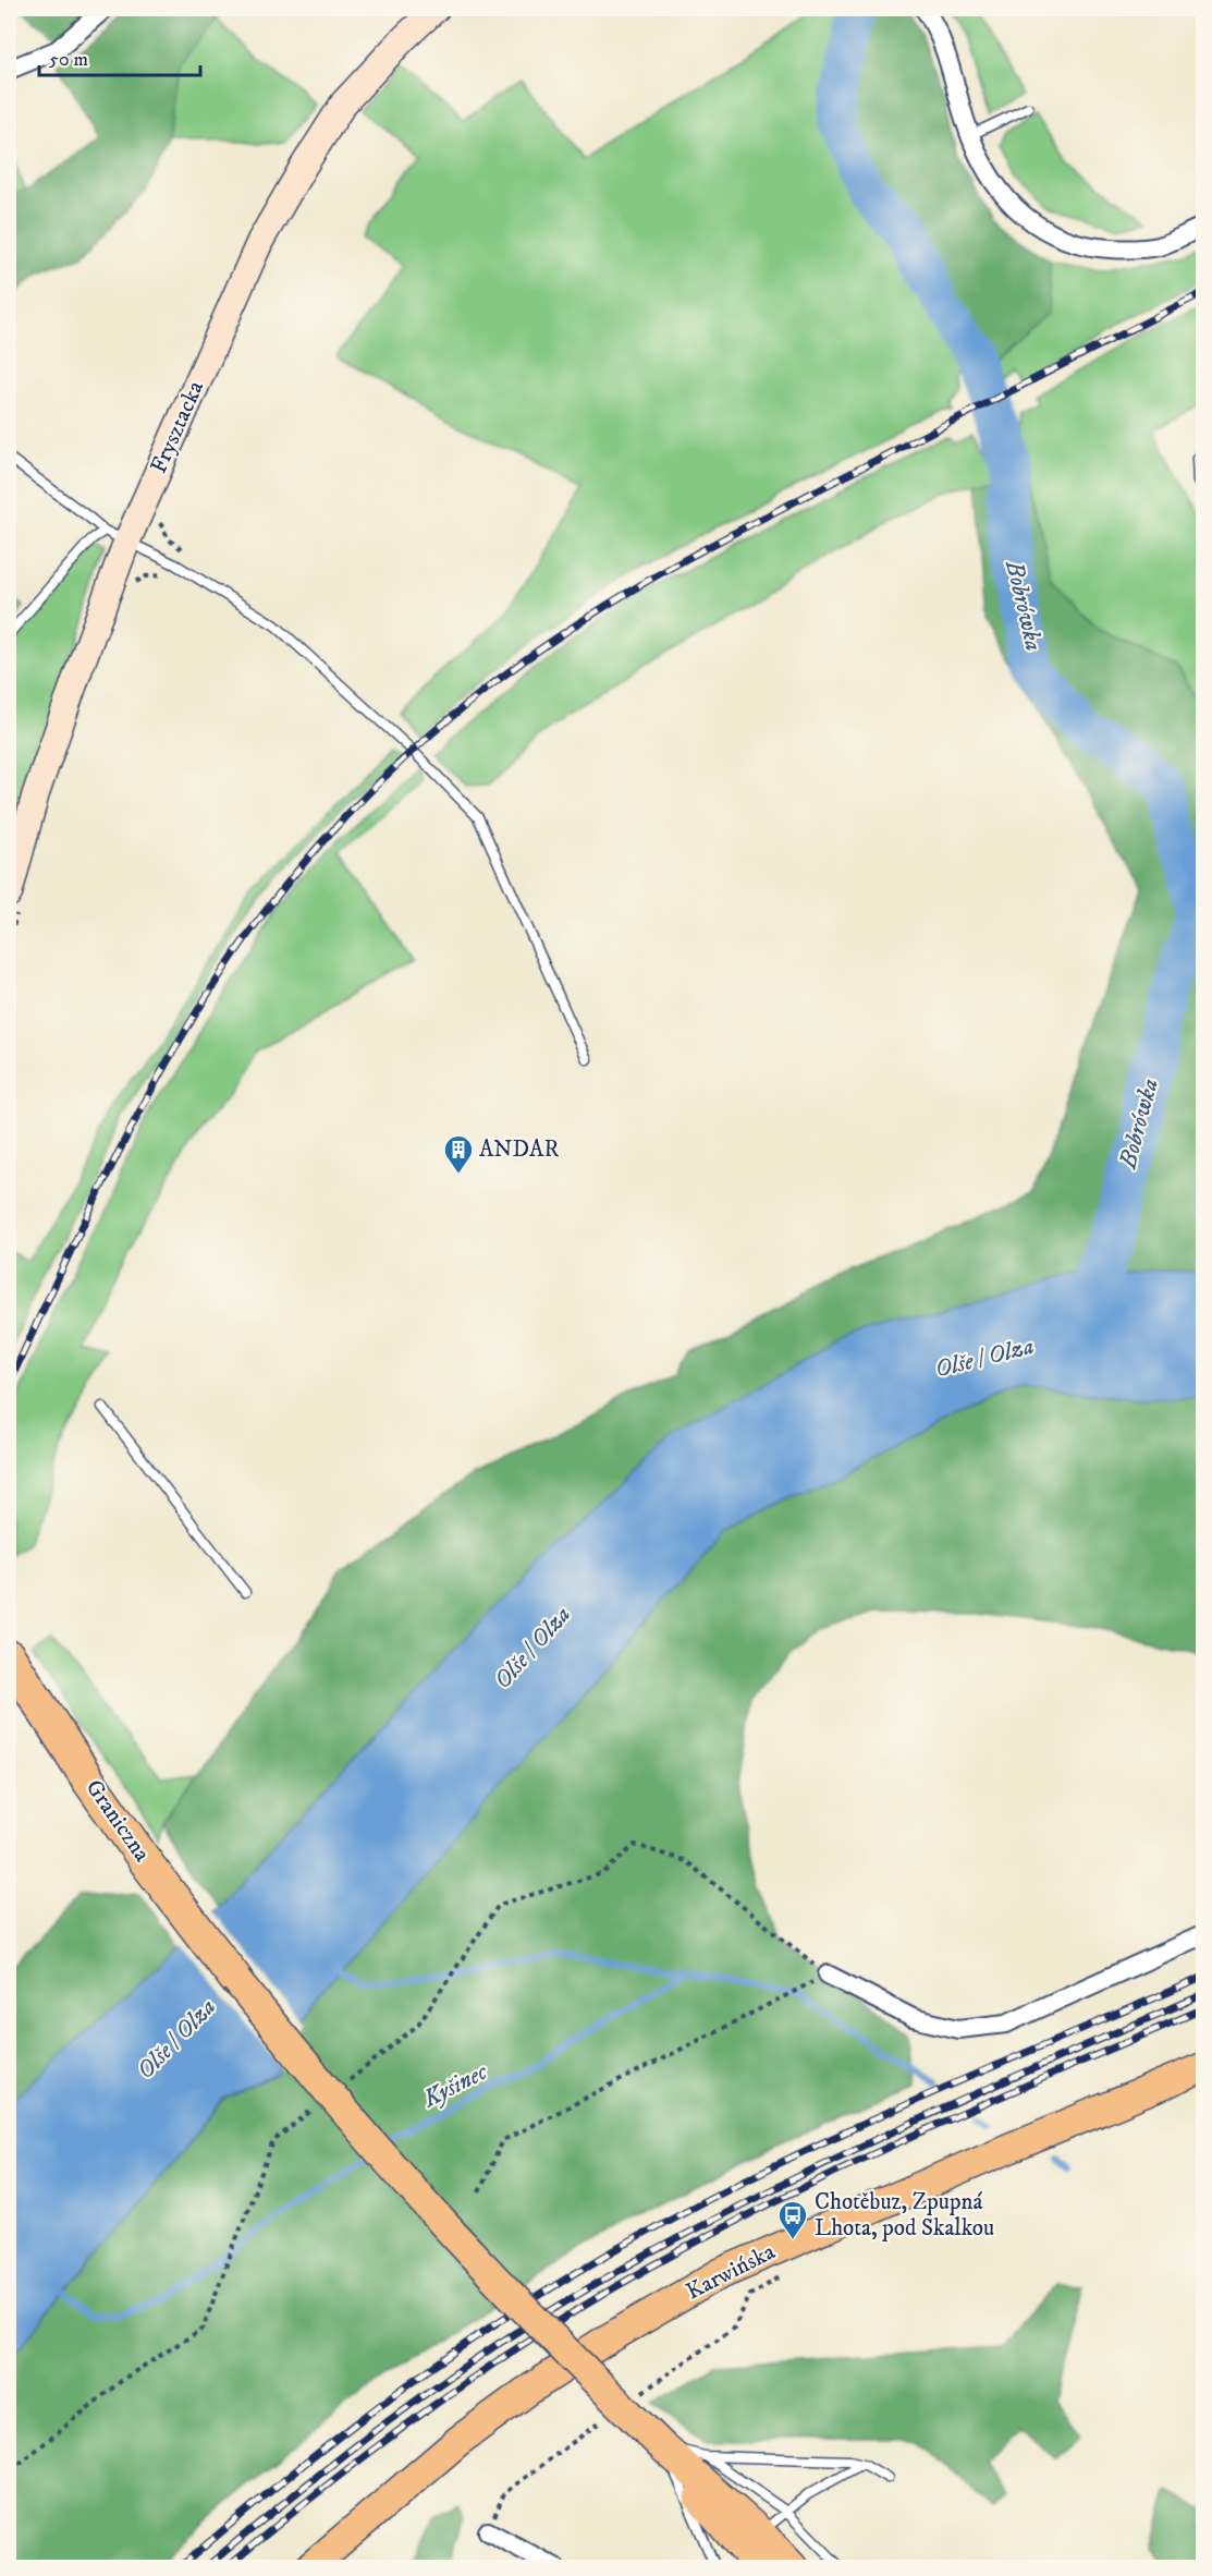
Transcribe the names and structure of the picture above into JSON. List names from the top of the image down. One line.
{"streets":{"highway":["Graniczna"],"main road":["Karwińska"],"street":["Frysztacka"]},"water":["Bobrówka","Olše / Olza","Kyšinec"],"places":{"building":["ANDAR"],"bus stop":["Chotěbuz, Zpupná Lhota, pod Skalkou"]},"scale_bar":"50 m"}
